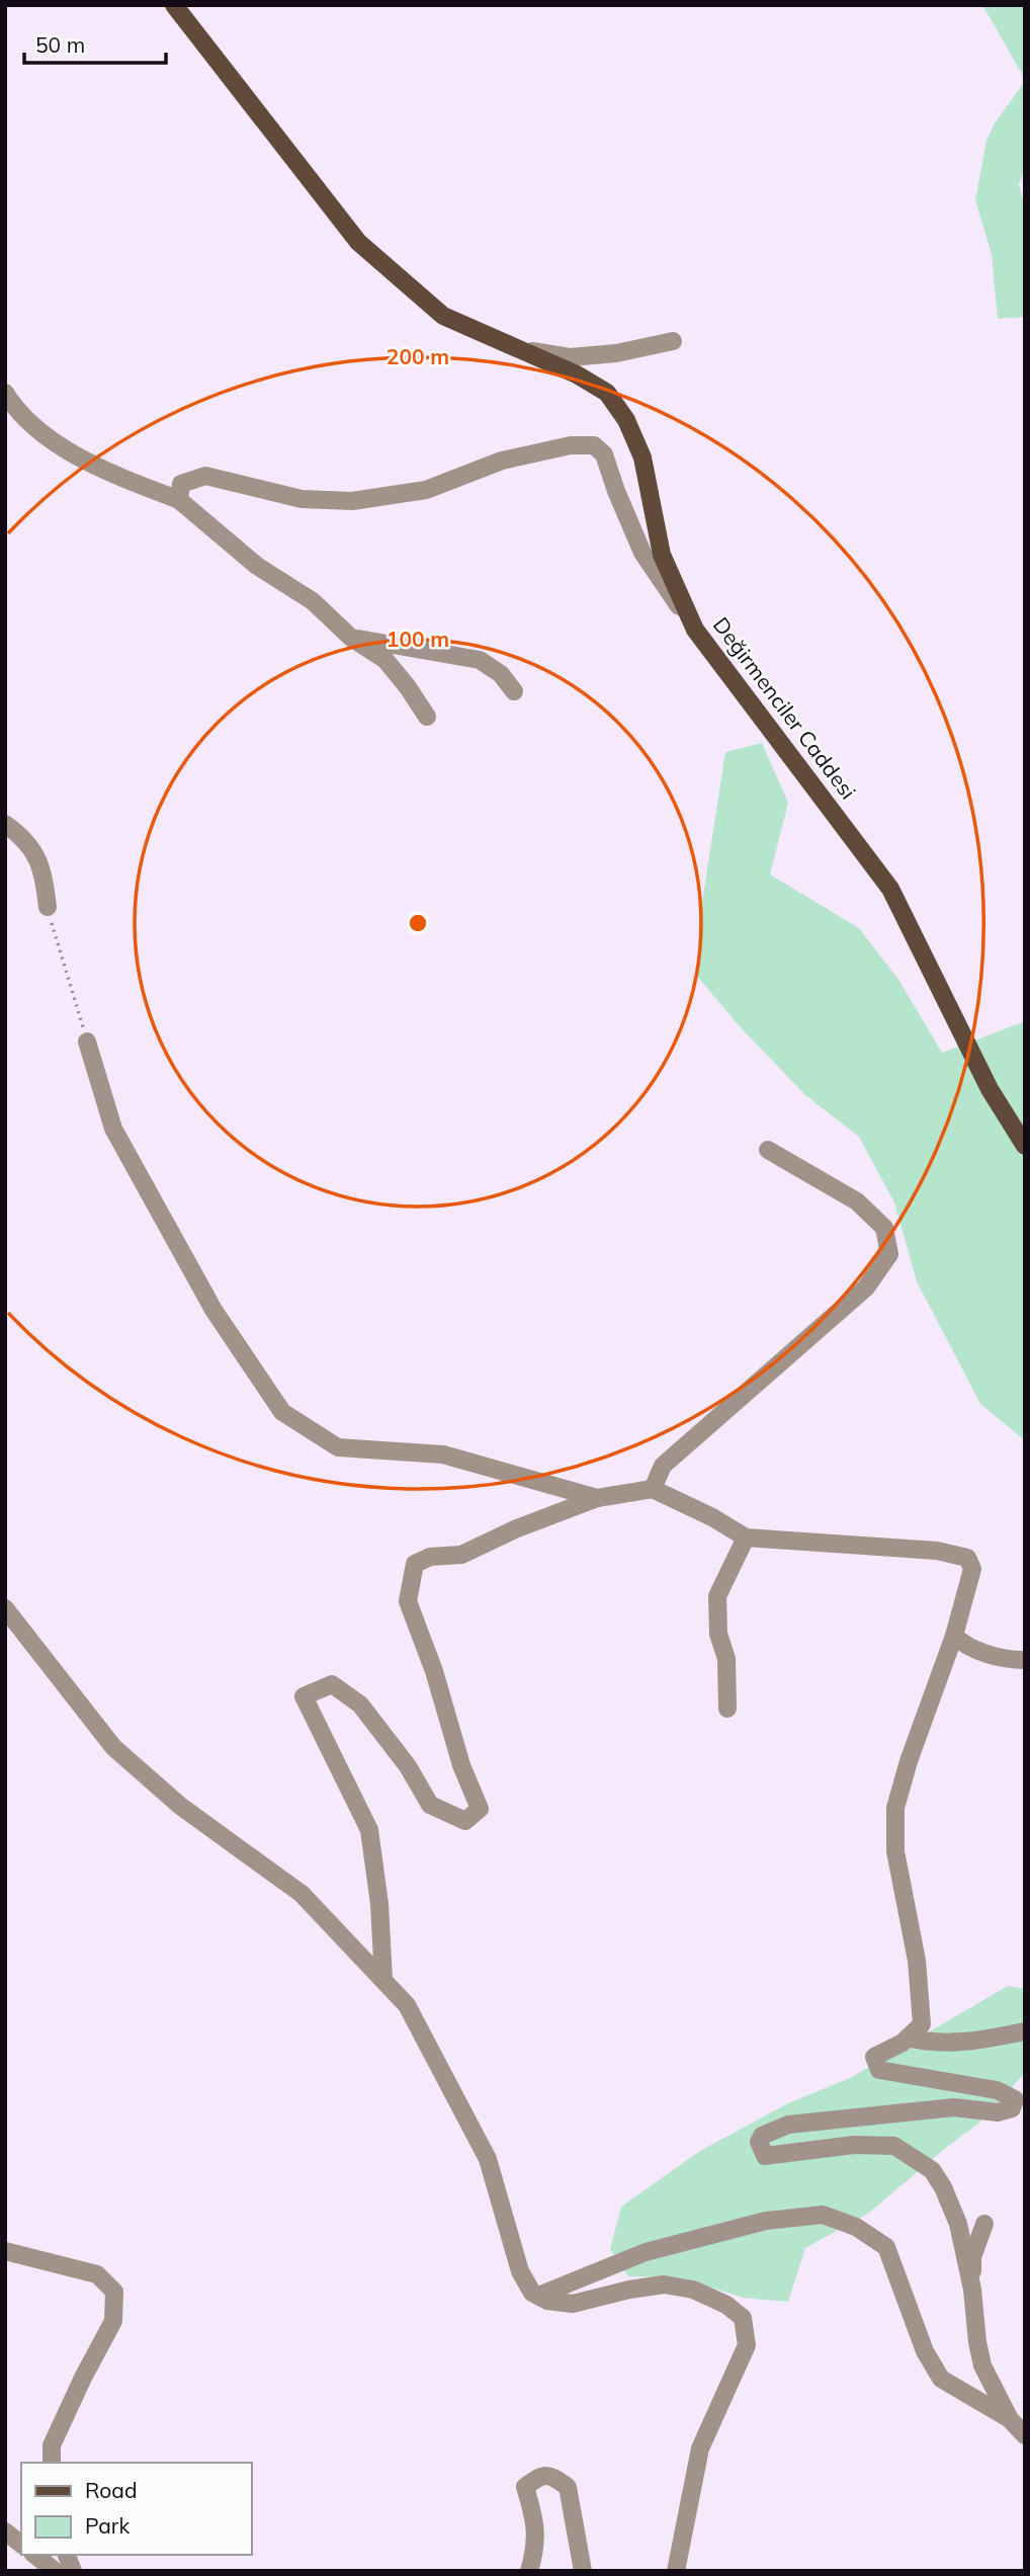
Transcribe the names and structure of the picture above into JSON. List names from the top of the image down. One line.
{"streets":{"main road":["Değirmenciler Caddesi"]},"legend":["Road","Park"],"scale_bar":"50 m","rings":["200 m","100 m"]}
